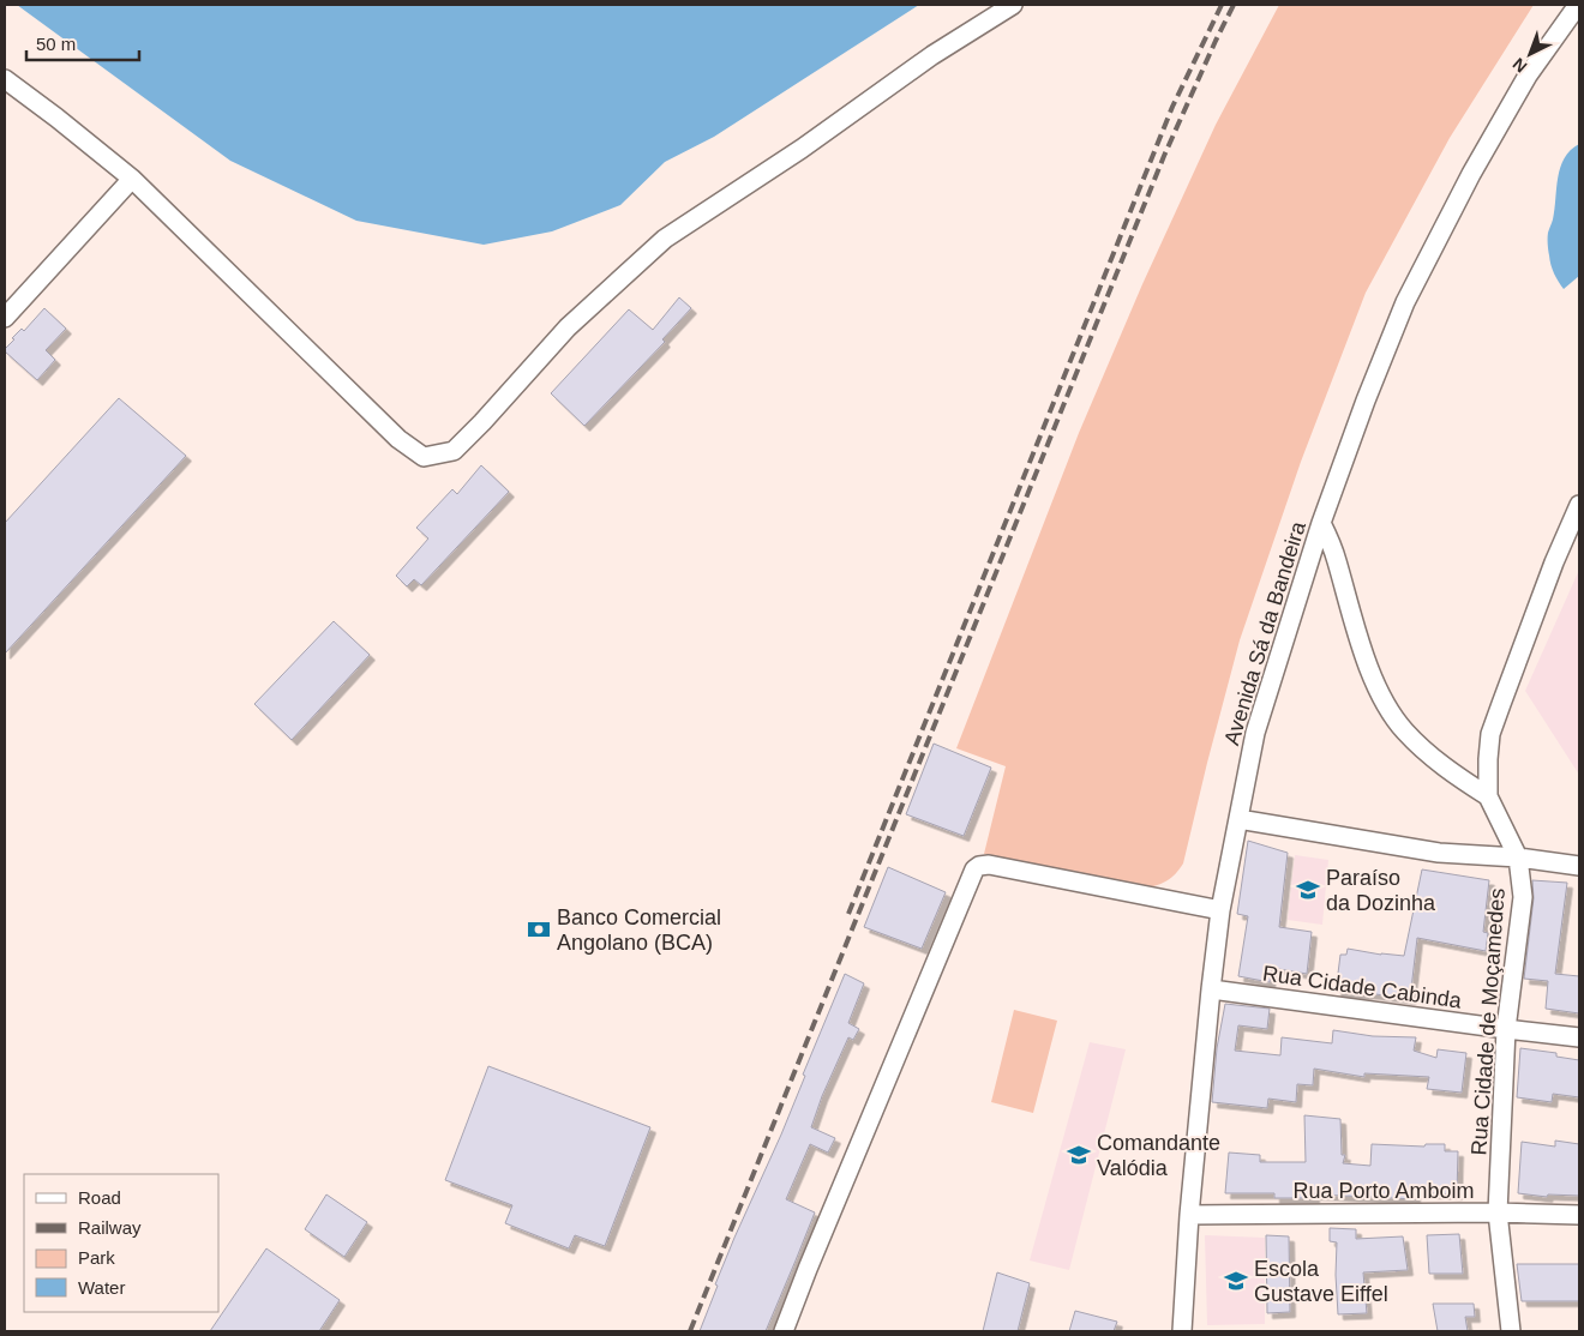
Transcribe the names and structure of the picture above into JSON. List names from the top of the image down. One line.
{"streets":{"street":["Avenida Sá da Bandeira","Rua Cidade Cabinda","Rua Cidade de Moçamedes","Rua Porto Amboim"]},"crossings":[["Avenida Sá da Bandeira","Rua Cidade Cabinda"],["Avenida Sá da Bandeira","Rua Porto Amboim"],["Rua Cidade Cabinda","Rua Cidade de Moçamedes"],["Rua Cidade de Moçamedes","Rua Porto Amboim"]],"places":{"school or university":["Paraíso da Dozinha","Comandante Valódia","Escola Gustave Eiffel"],"bank":["Banco Comercial Angolano (BCA)"]},"legend":["Road","Railway","Park","Water"],"scale_bar":"50 m","north":"bottom left"}
